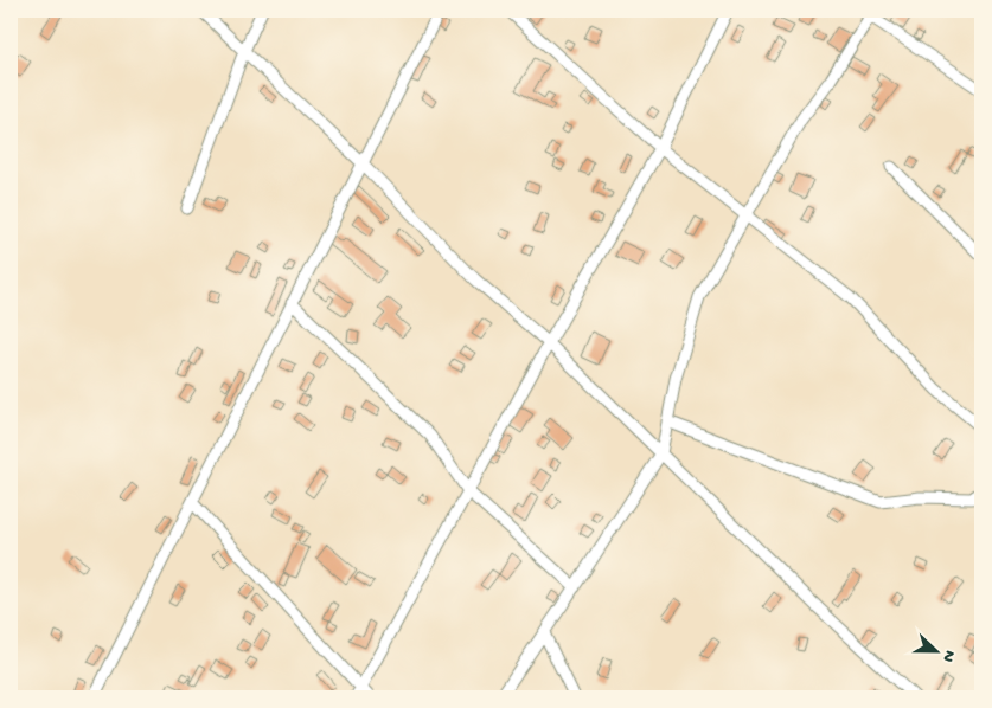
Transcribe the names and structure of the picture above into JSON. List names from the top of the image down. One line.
{"north":"right"}
